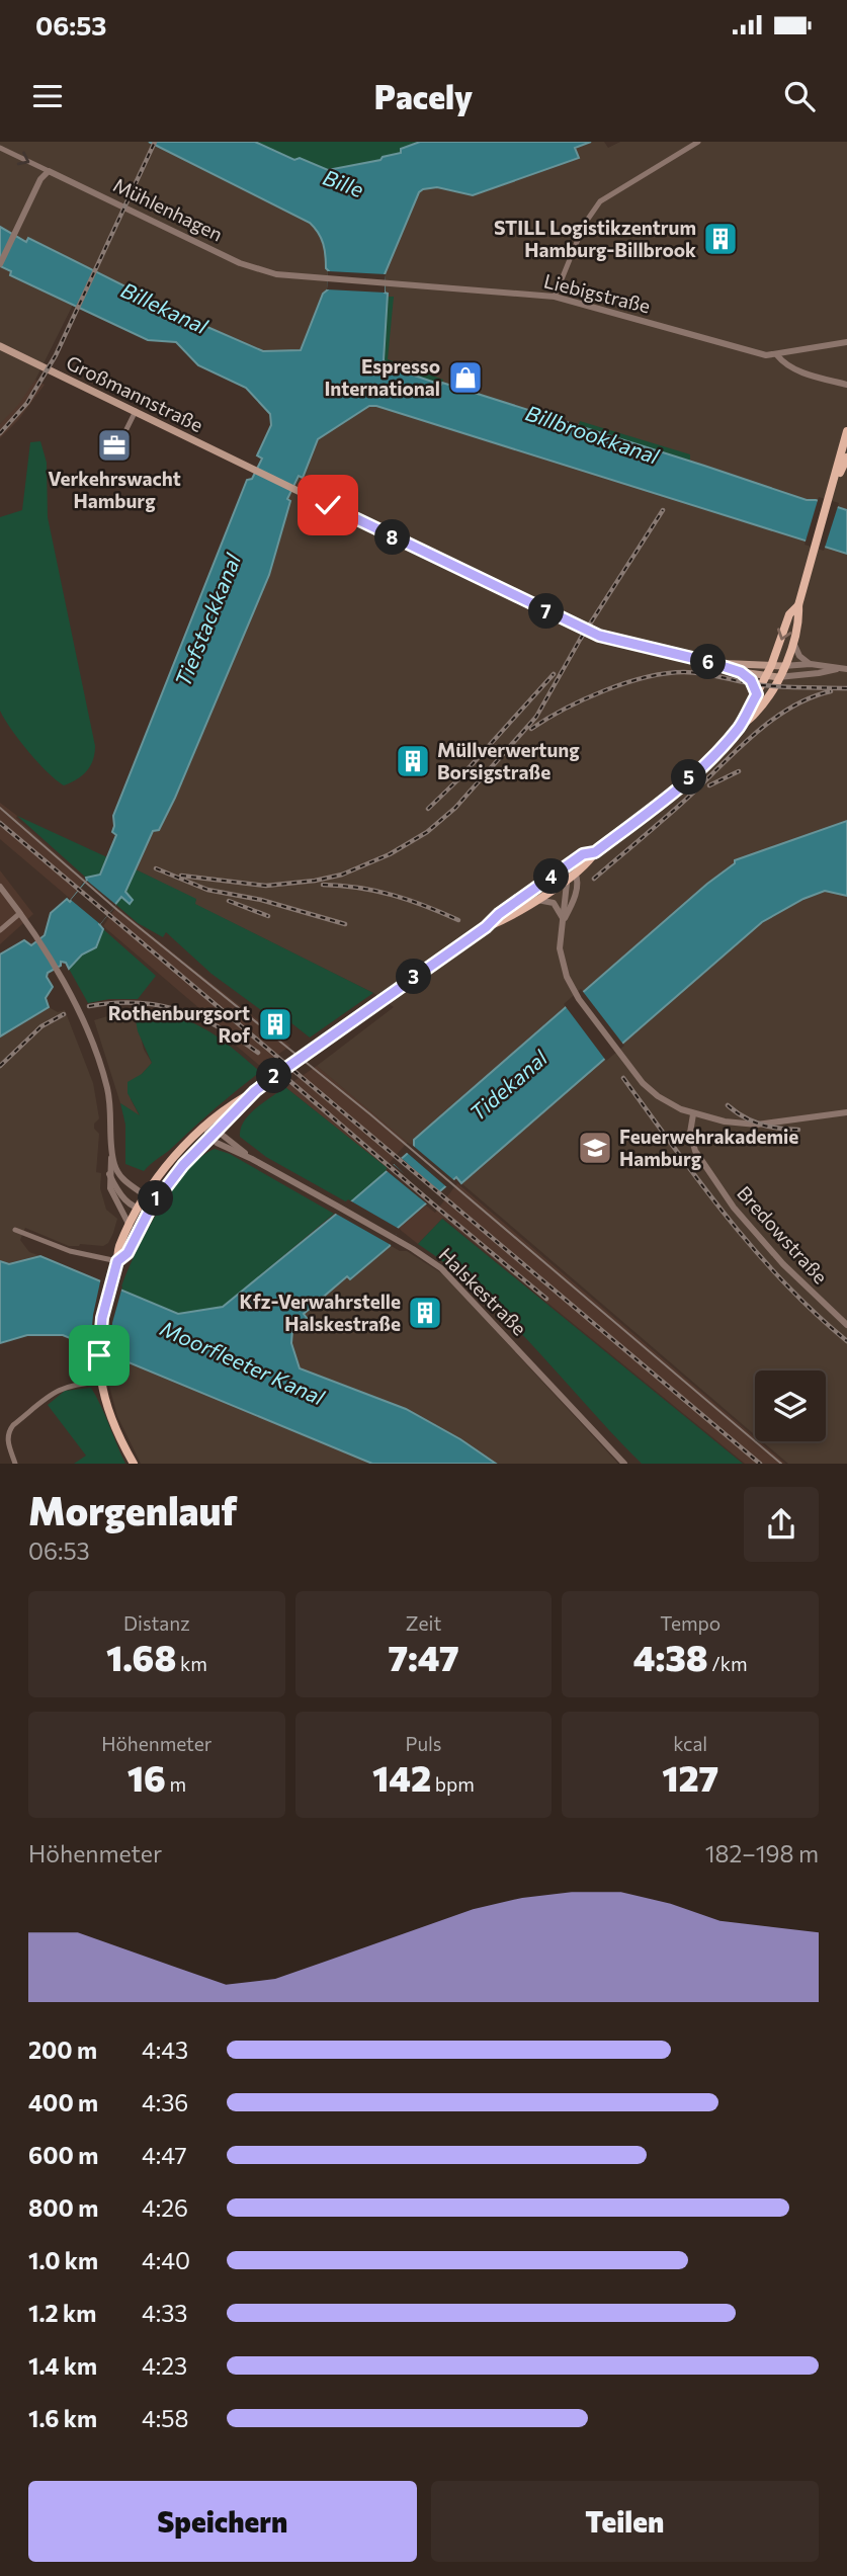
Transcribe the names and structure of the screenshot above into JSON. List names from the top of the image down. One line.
{"streets":{"main road":["Großmannstraße"],"street":["Mühlenhagen","Liebigstraße","Bredowstraße","Halskestraße"]},"crossings":[["Mühlenhagen","Liebigstraße"]],"water":["Bille","Billekanal","Billbrookkanal","Tiefstackkanal","Tidekanal","Moorfleeter Kanal"],"places":{"building":["STILL Logistikzentrum Hamburg-Billbrook","Müllverwertung Borsigstraße","Rothenburgsort Rof","Kfz-Verwahrstelle Halskestraße"],"shop":["Espresso International"],"office":["Verkehrswacht Hamburg"],"school or university":["Feuerwehrakademie Hamburg"]},"page":{"status":"06:53","header":"Pacely","pins":["8","7","6","5","4","3","2","1"],"heading":["Morgenlauf","06:53"],"stats":[["Distanz","1.68 km"],["Zeit","7:47"],["Tempo","4:38 /km"],["Höhenmeter","16 m"],["Puls","142 bpm"],["kcal","127"]],"chart":["Höhenmeter","182–198 m"],"list":[{"name":"200 m","note":"4:43"},{"name":"400 m","note":"4:36"},{"name":"600 m","note":"4:47"},{"name":"800 m","note":"4:26"},{"name":"1.0 km","note":"4:40"},{"name":"1.2 km","note":"4:33"},{"name":"1.4 km","note":"4:23"},{"name":"1.6 km","note":"4:58"}],"buttons":["Speichern","Teilen"]}}
